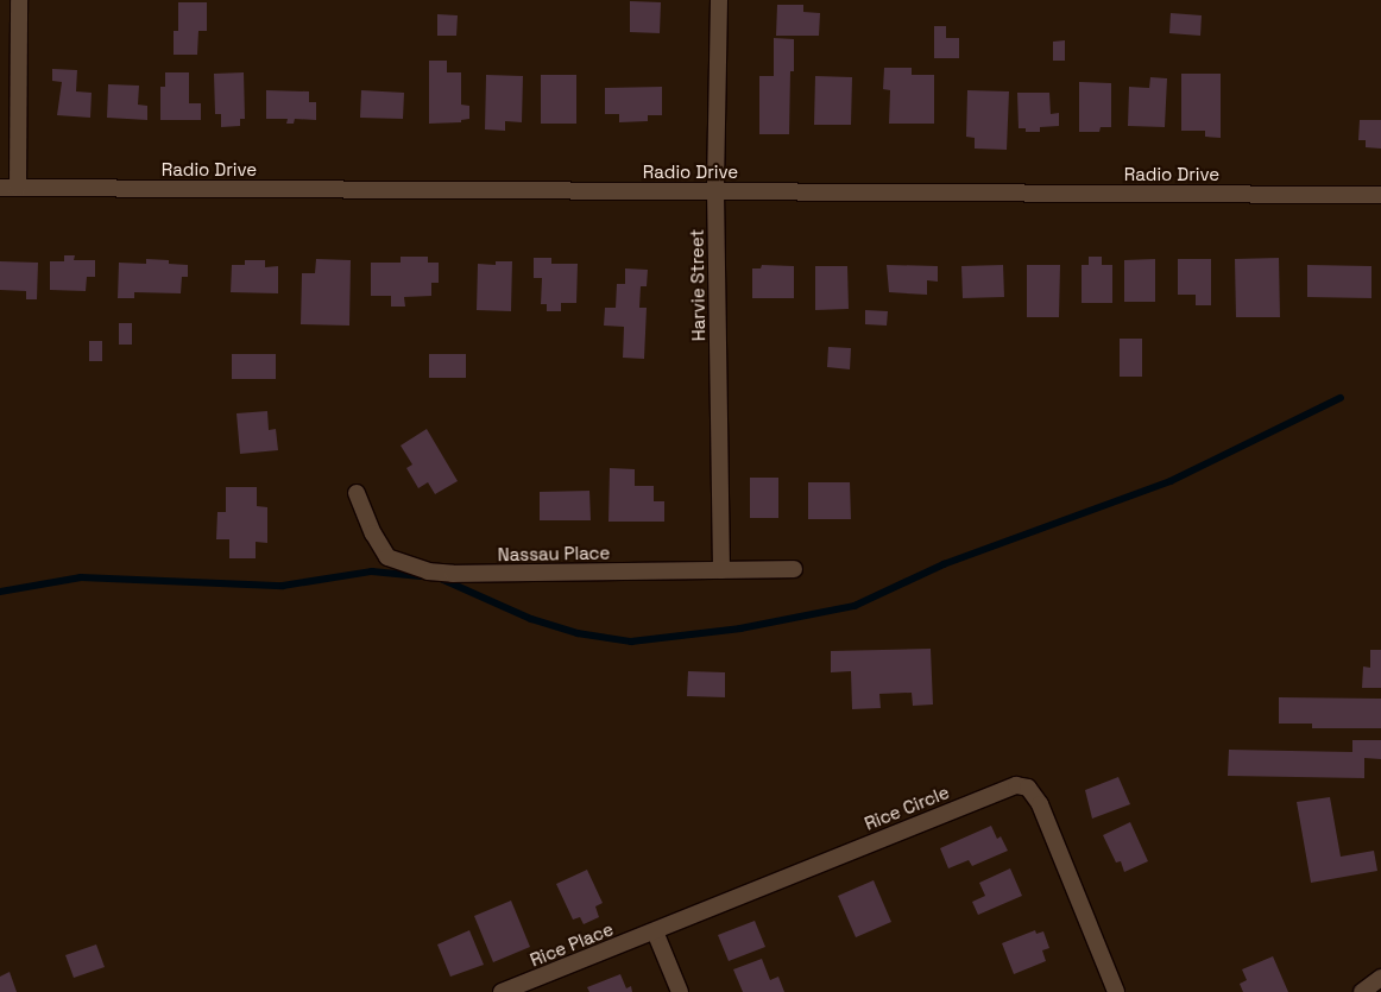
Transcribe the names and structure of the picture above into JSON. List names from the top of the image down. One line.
{"streets":{"street":["Radio Drive","Harvie Street","Nassau Place","Rice Circle","Rice Place"]},"crossings":[["Radio Drive","Harvie Street"],["Harvie Street","Nassau Place"],["Rice Circle","Rice Place"]]}
